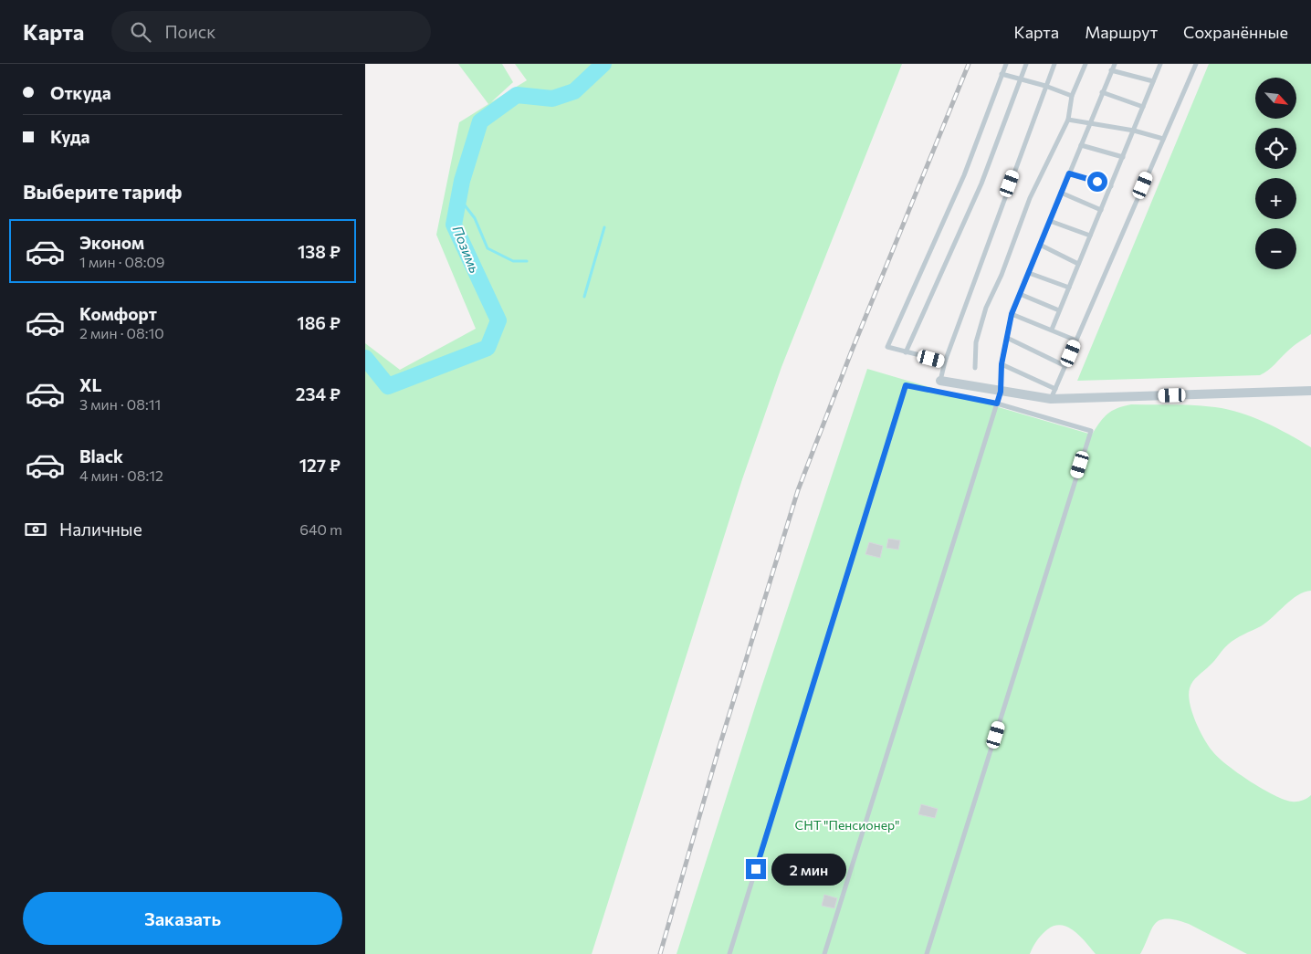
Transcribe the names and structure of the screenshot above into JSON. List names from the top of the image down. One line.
{"water":["Позимь"],"parks":["СНТ \"Пенсионер\""],"north":"bottom right","page":{"header":"Карта","search":"Поиск","nav":["Карта","Маршрут","Сохранённые"],"banner":["Откуда","Куда"],"map_buttons":["+","−"],"heading":"Выберите тариф","list":[{"name":"Эконом","note":"1 мин · 08:09","value":"138 ₽"},{"name":"Комфорт","note":"2 мин · 08:10","value":"186 ₽"},{"name":"XL","note":"3 мин · 08:11","value":"234 ₽"},{"name":"Black","note":"4 мин · 08:12","value":"127 ₽"}],"pay":["Наличные","640 m"],"bubble":"2 мин","buttons":"Заказать"}}
